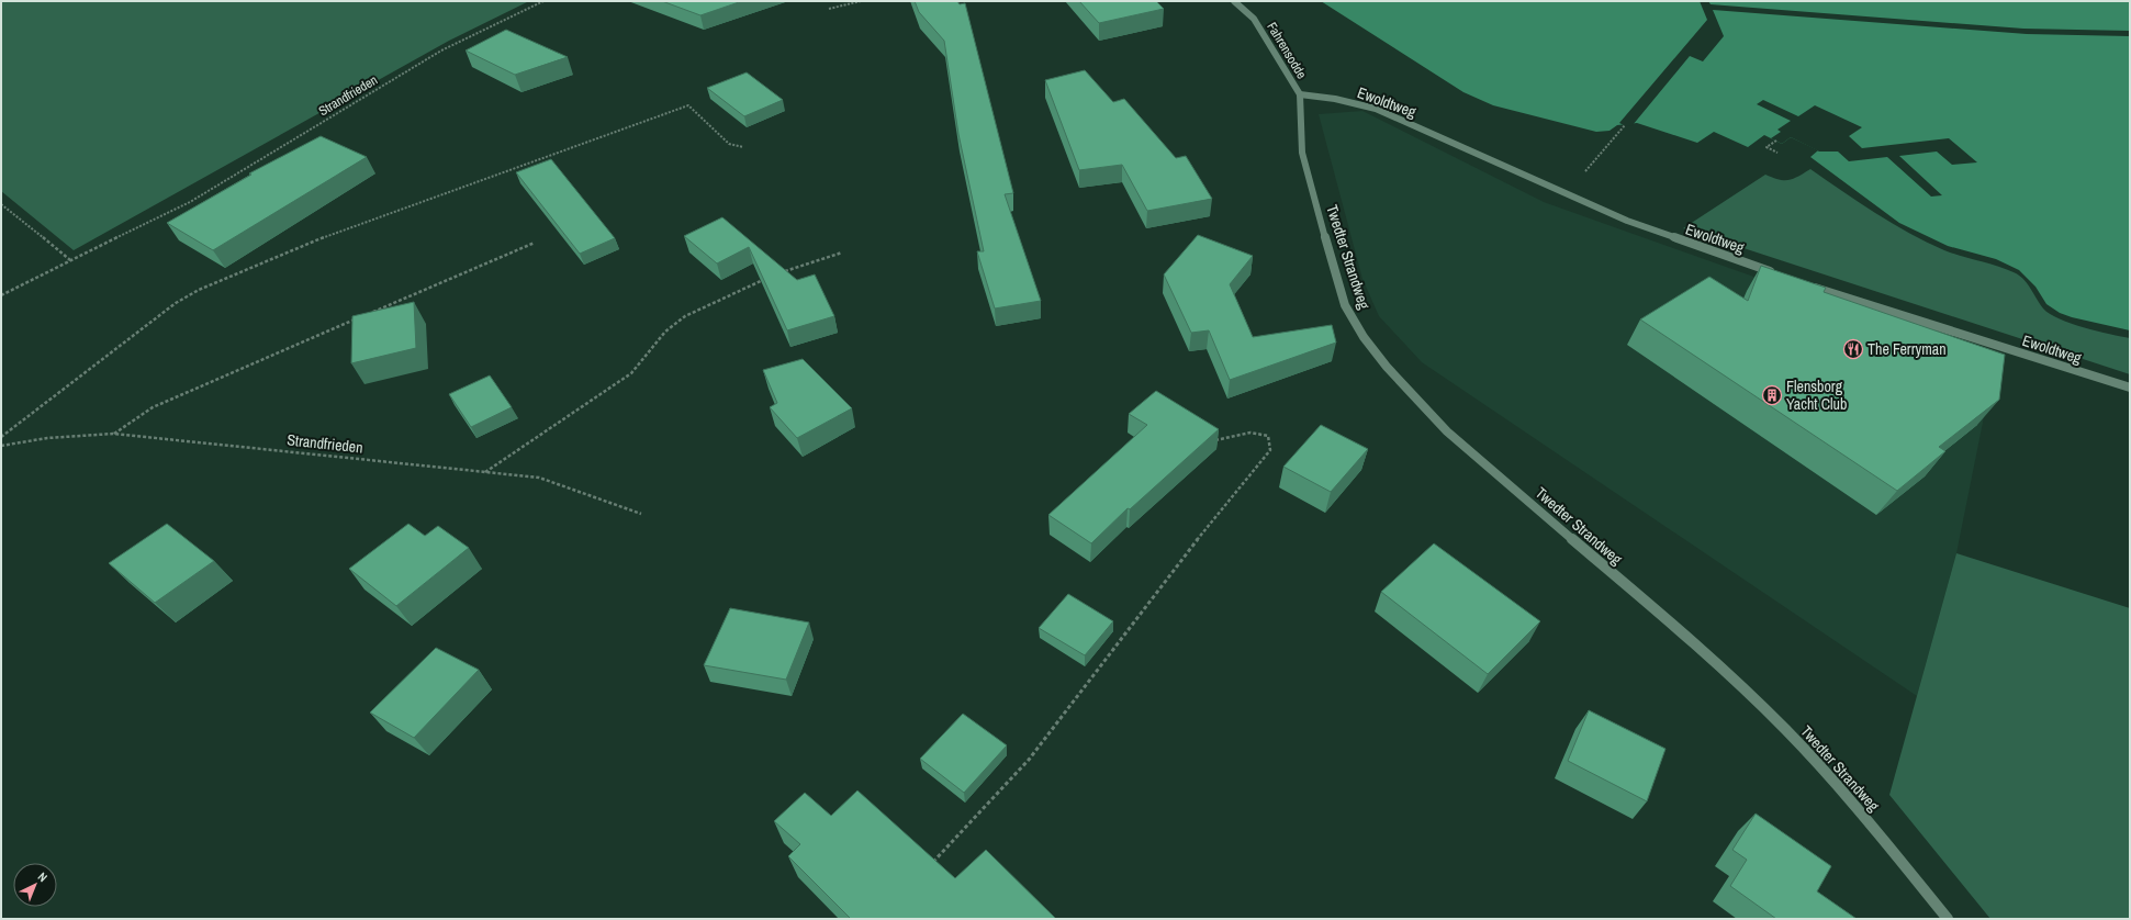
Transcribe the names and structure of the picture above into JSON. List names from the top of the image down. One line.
{"streets":{"street":["Fahrensodde","Ewoldtweg","Twedter Strandweg"],"path":["Strandfrieden"]},"crossings":[["Fahrensodde","Ewoldtweg"],["Fahrensodde","Twedter Strandweg"],["Ewoldtweg","Twedter Strandweg"]],"places":{"restaurant":["The Ferryman"],"building":["Flensborg Yacht Club"]},"north":"top right"}
